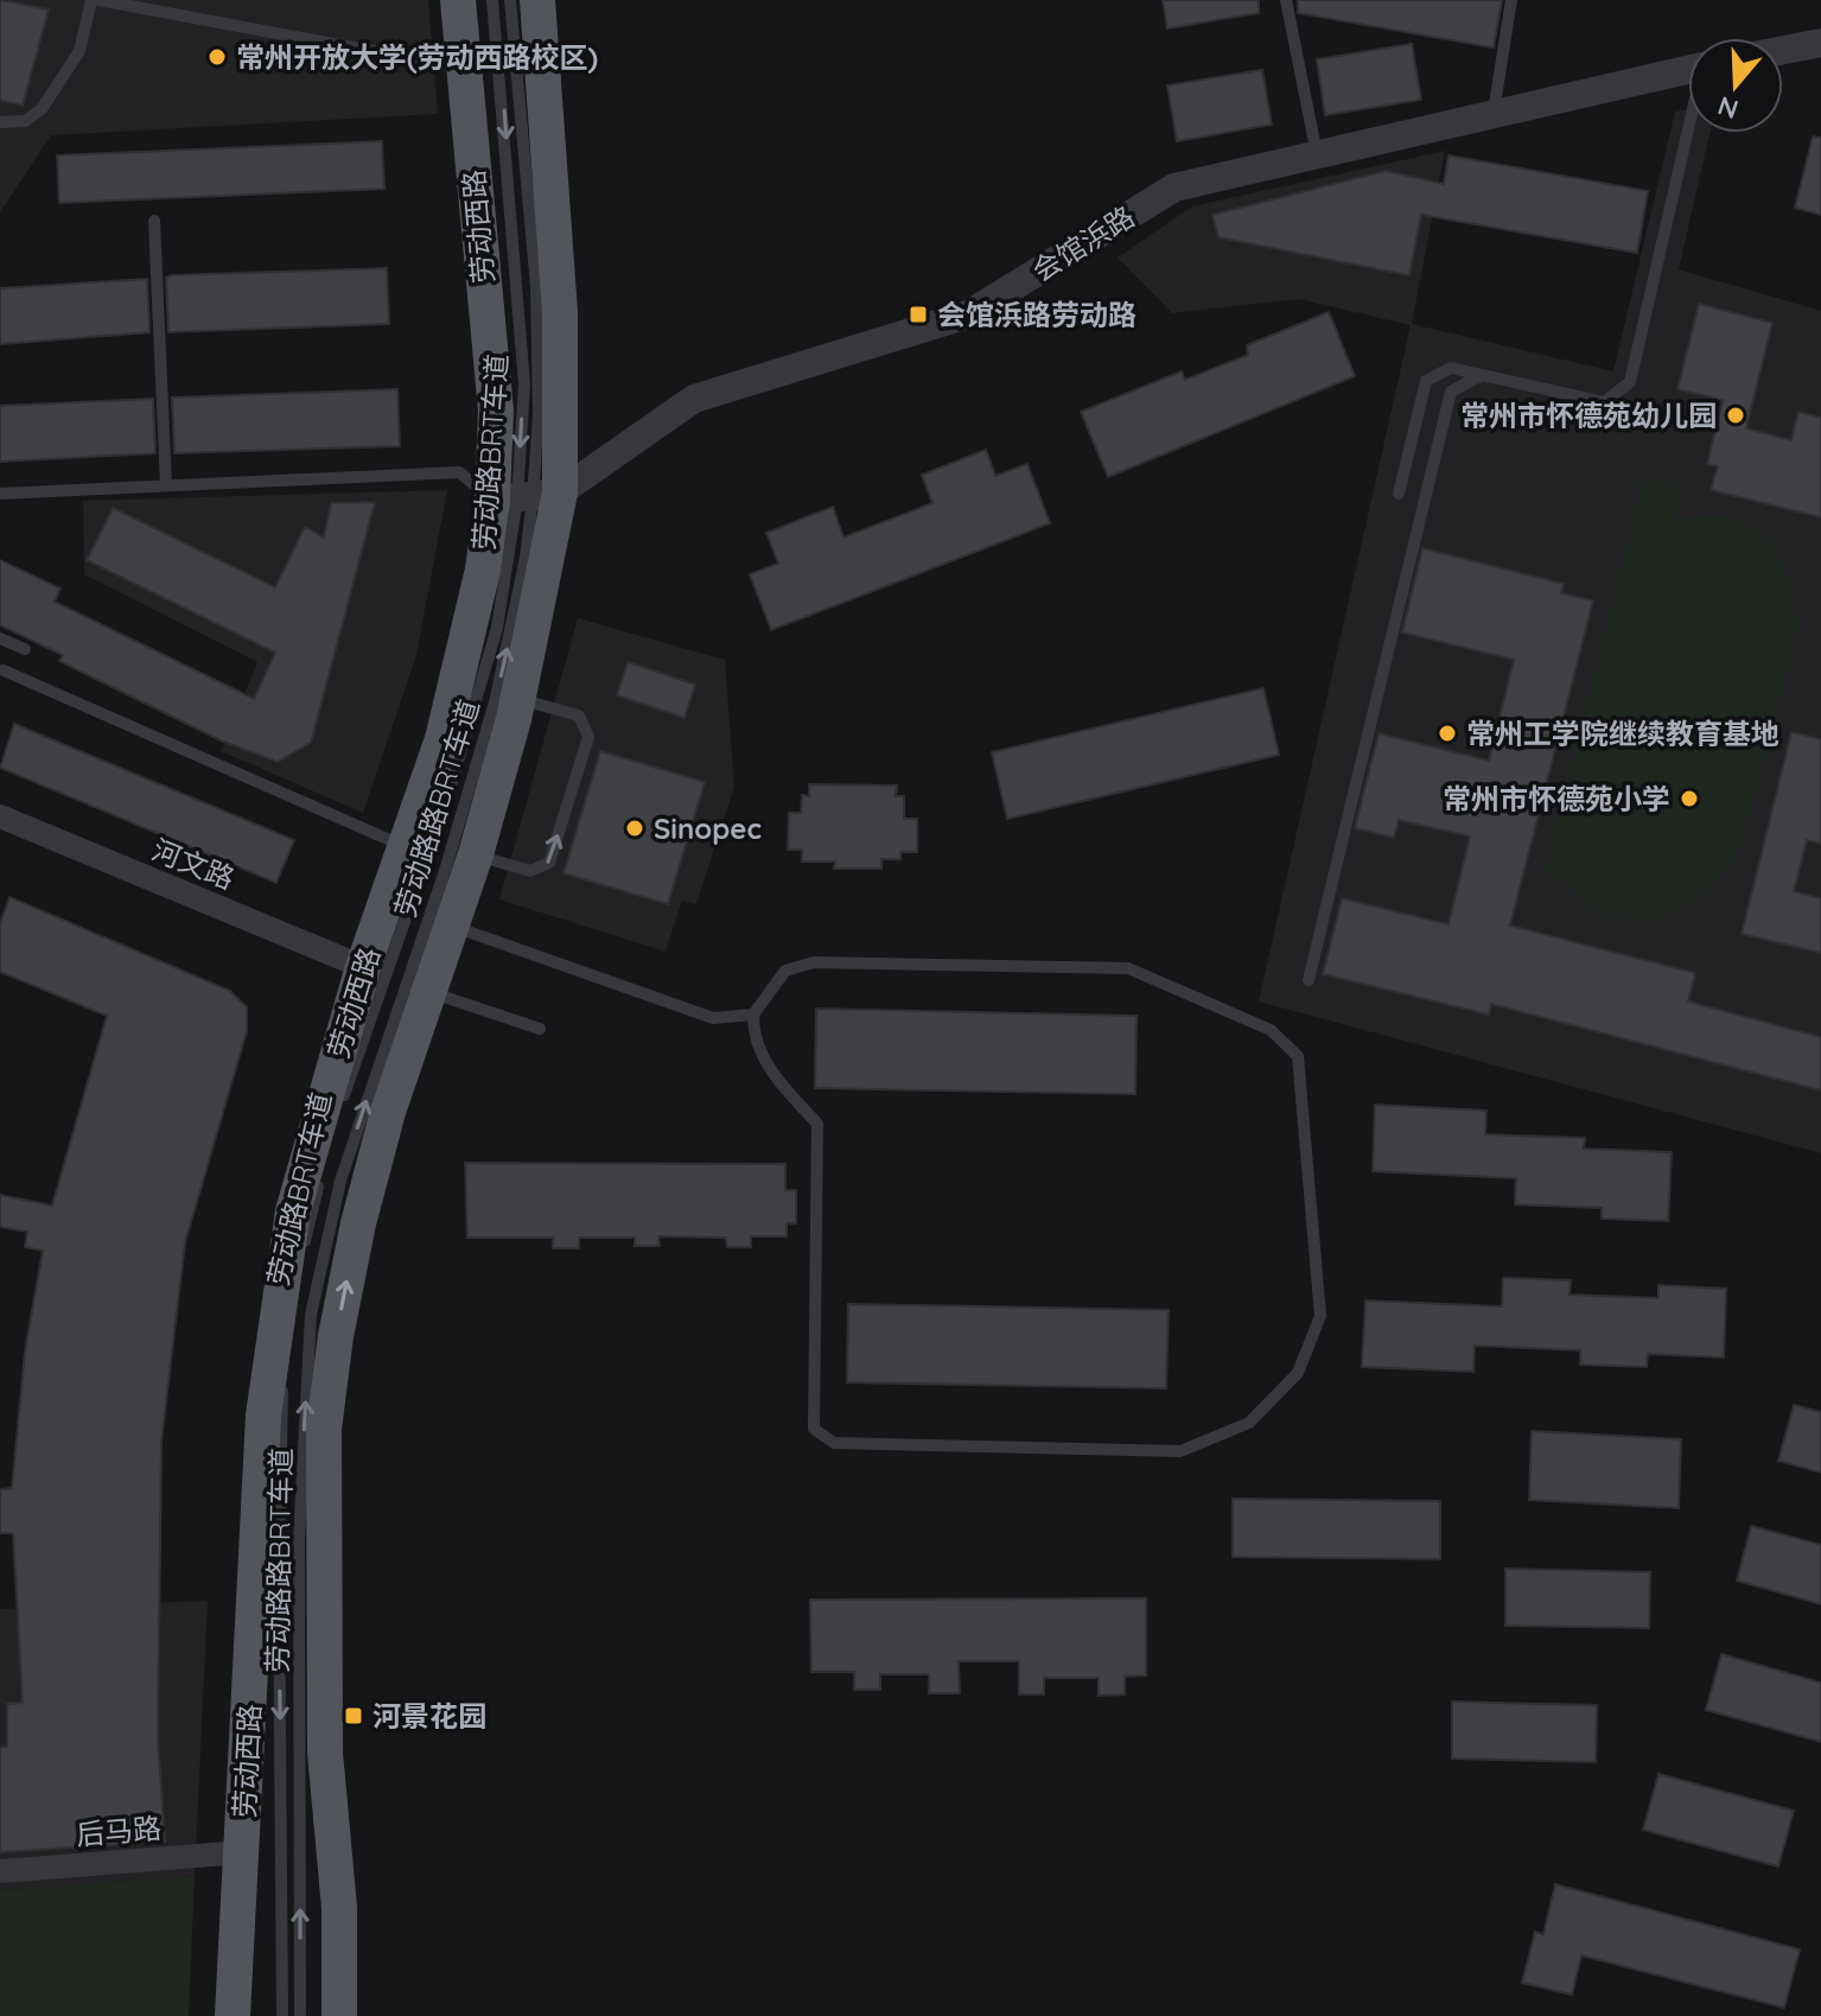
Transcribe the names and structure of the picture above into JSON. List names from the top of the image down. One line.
{"streets":{"main road":["劳动西路"],"street":["会馆浜路","河文路","后马路"],"lane":["劳动路BRT车道","劳动路路BRT车道"]},"crossings":[["劳动西路","会馆浜路"],["劳动西路","劳动路BRT车道"],["劳动西路","劳动路路BRT车道"],["劳动西路","河文路"],["劳动西路","后马路"],["会馆浜路","劳动路BRT车道"],["会馆浜路","劳动路路BRT车道"],["劳动路BRT车道","劳动路路BRT车道"]],"one_way":["劳动路BRT车道"],"places":{"other":["常州开放大学(劳动西路校区)","常州市怀德苑幼儿园","常州工学院继续教育基地","常州市怀德苑小学","Sinopec"],"transit":["会馆浜路劳动路","河景花园"]},"north":"bottom"}
